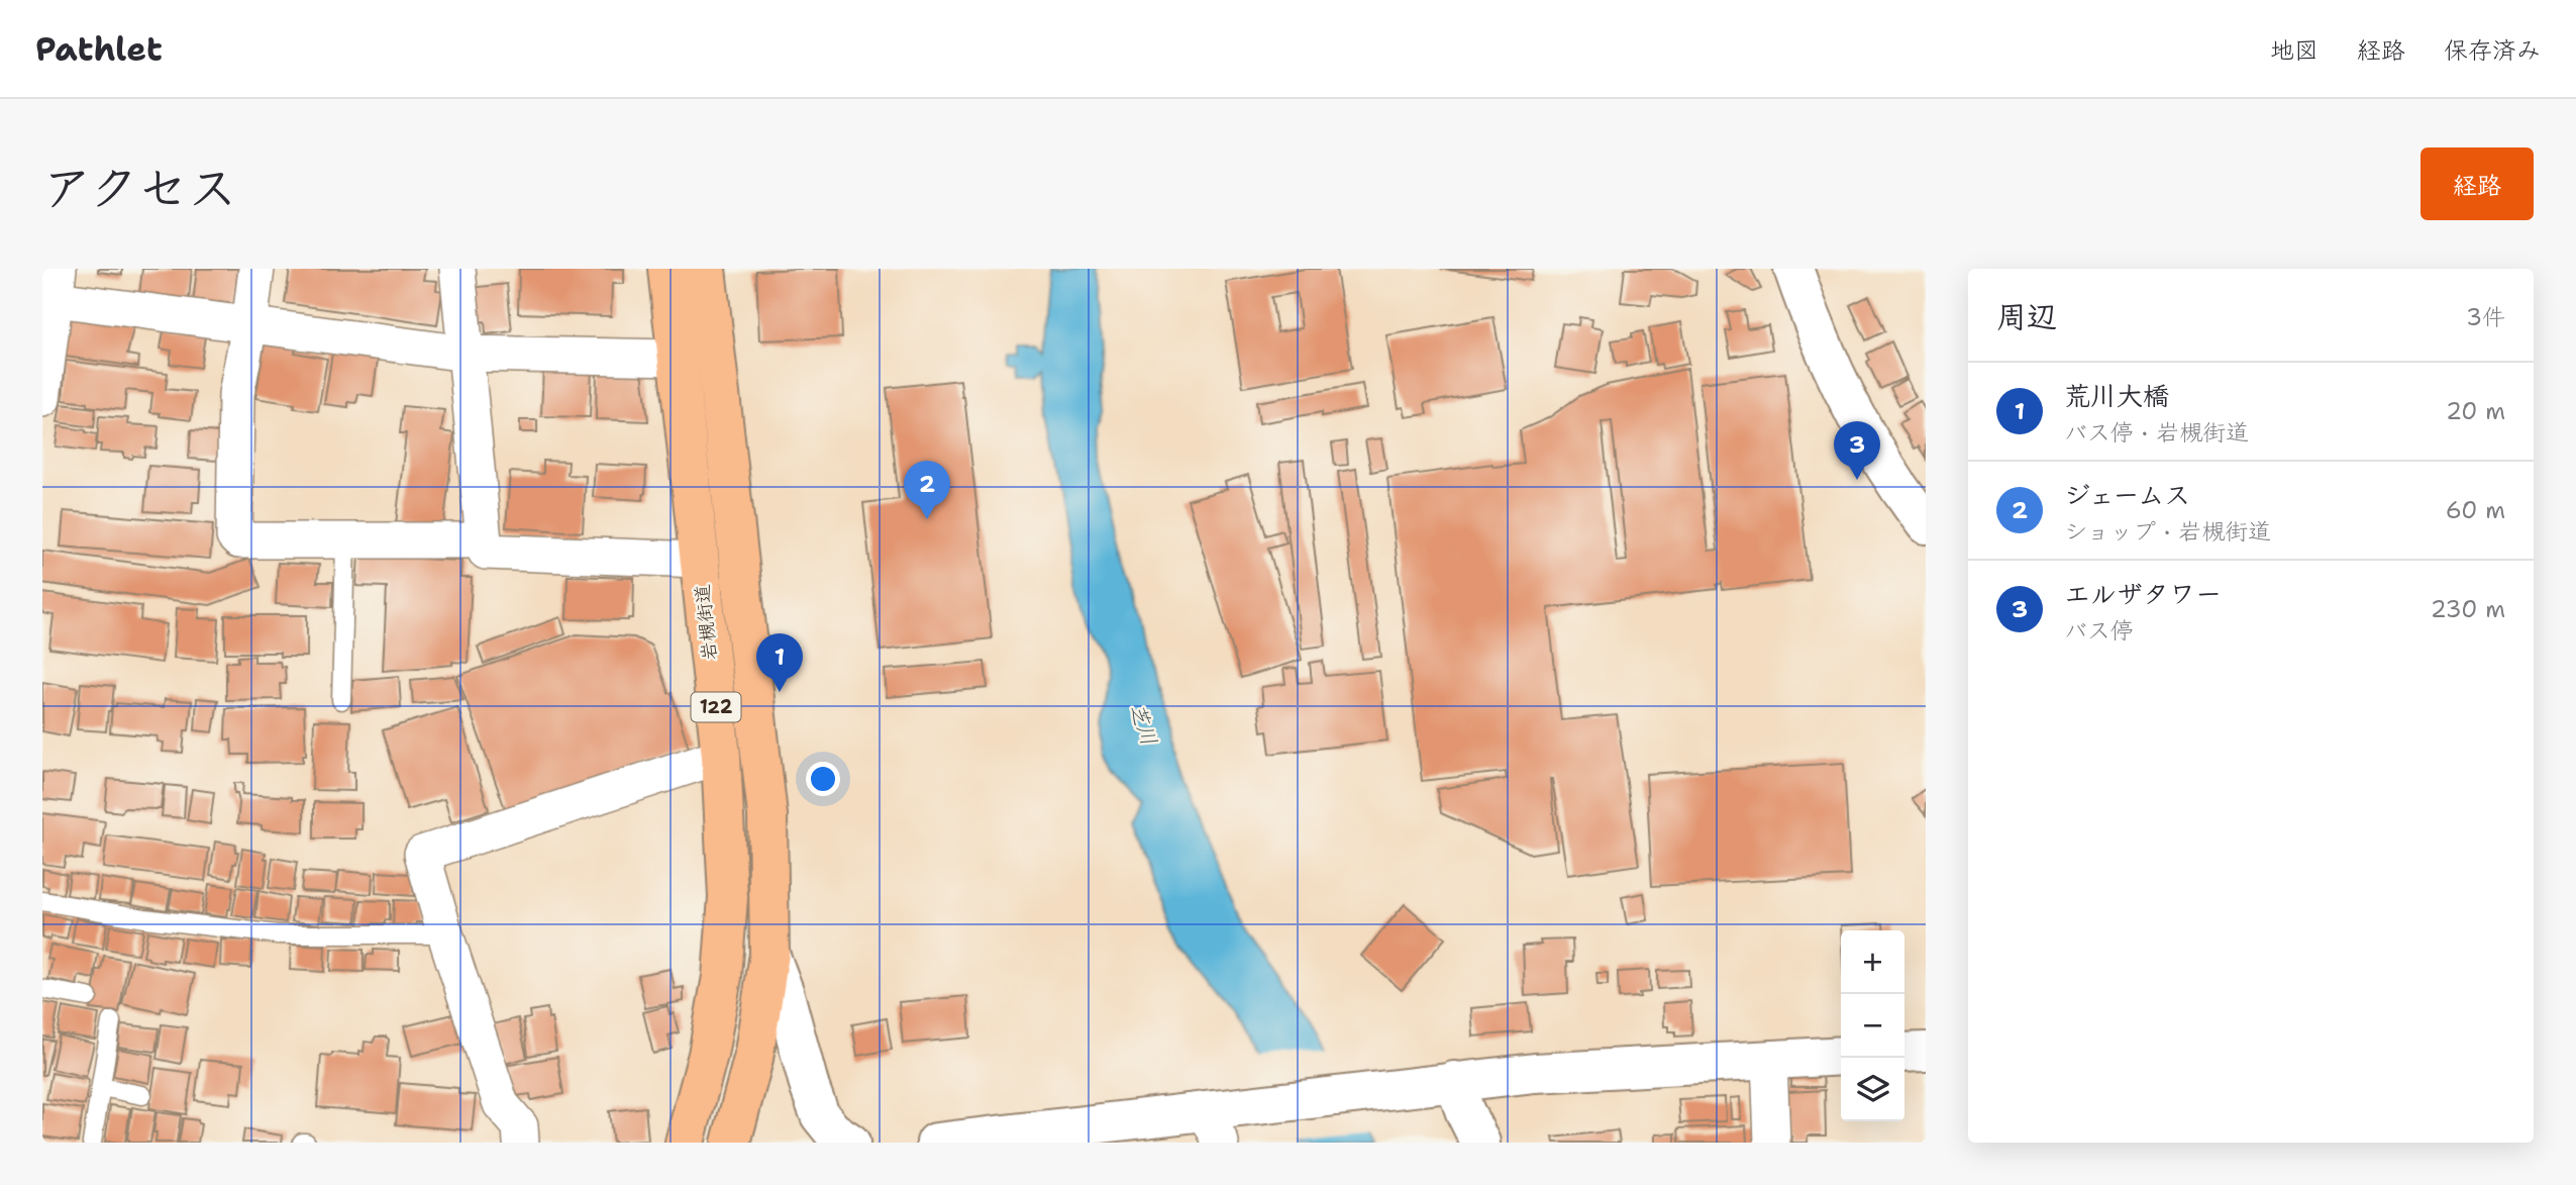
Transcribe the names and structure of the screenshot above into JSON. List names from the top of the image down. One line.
{"streets":{"highway":["岩槻街道","122"]},"water":["芝川"],"page":{"header":"Pathlet","nav":["地図","経路","保存済み"],"title":"アクセス","buttons":"経路","heading":["周辺","3件"],"list":[{"mark":"1","name":"荒川大橋","note":"バス停 · 岩槻街道","value":"20 m"},{"mark":"2","name":"ジェームス","note":"ショップ · 岩槻街道","value":"60 m"},{"mark":"3","name":"エルザタワー","note":"バス停","value":"230 m"}],"pins":["3","2","1"],"map_buttons":["+","−"]}}
